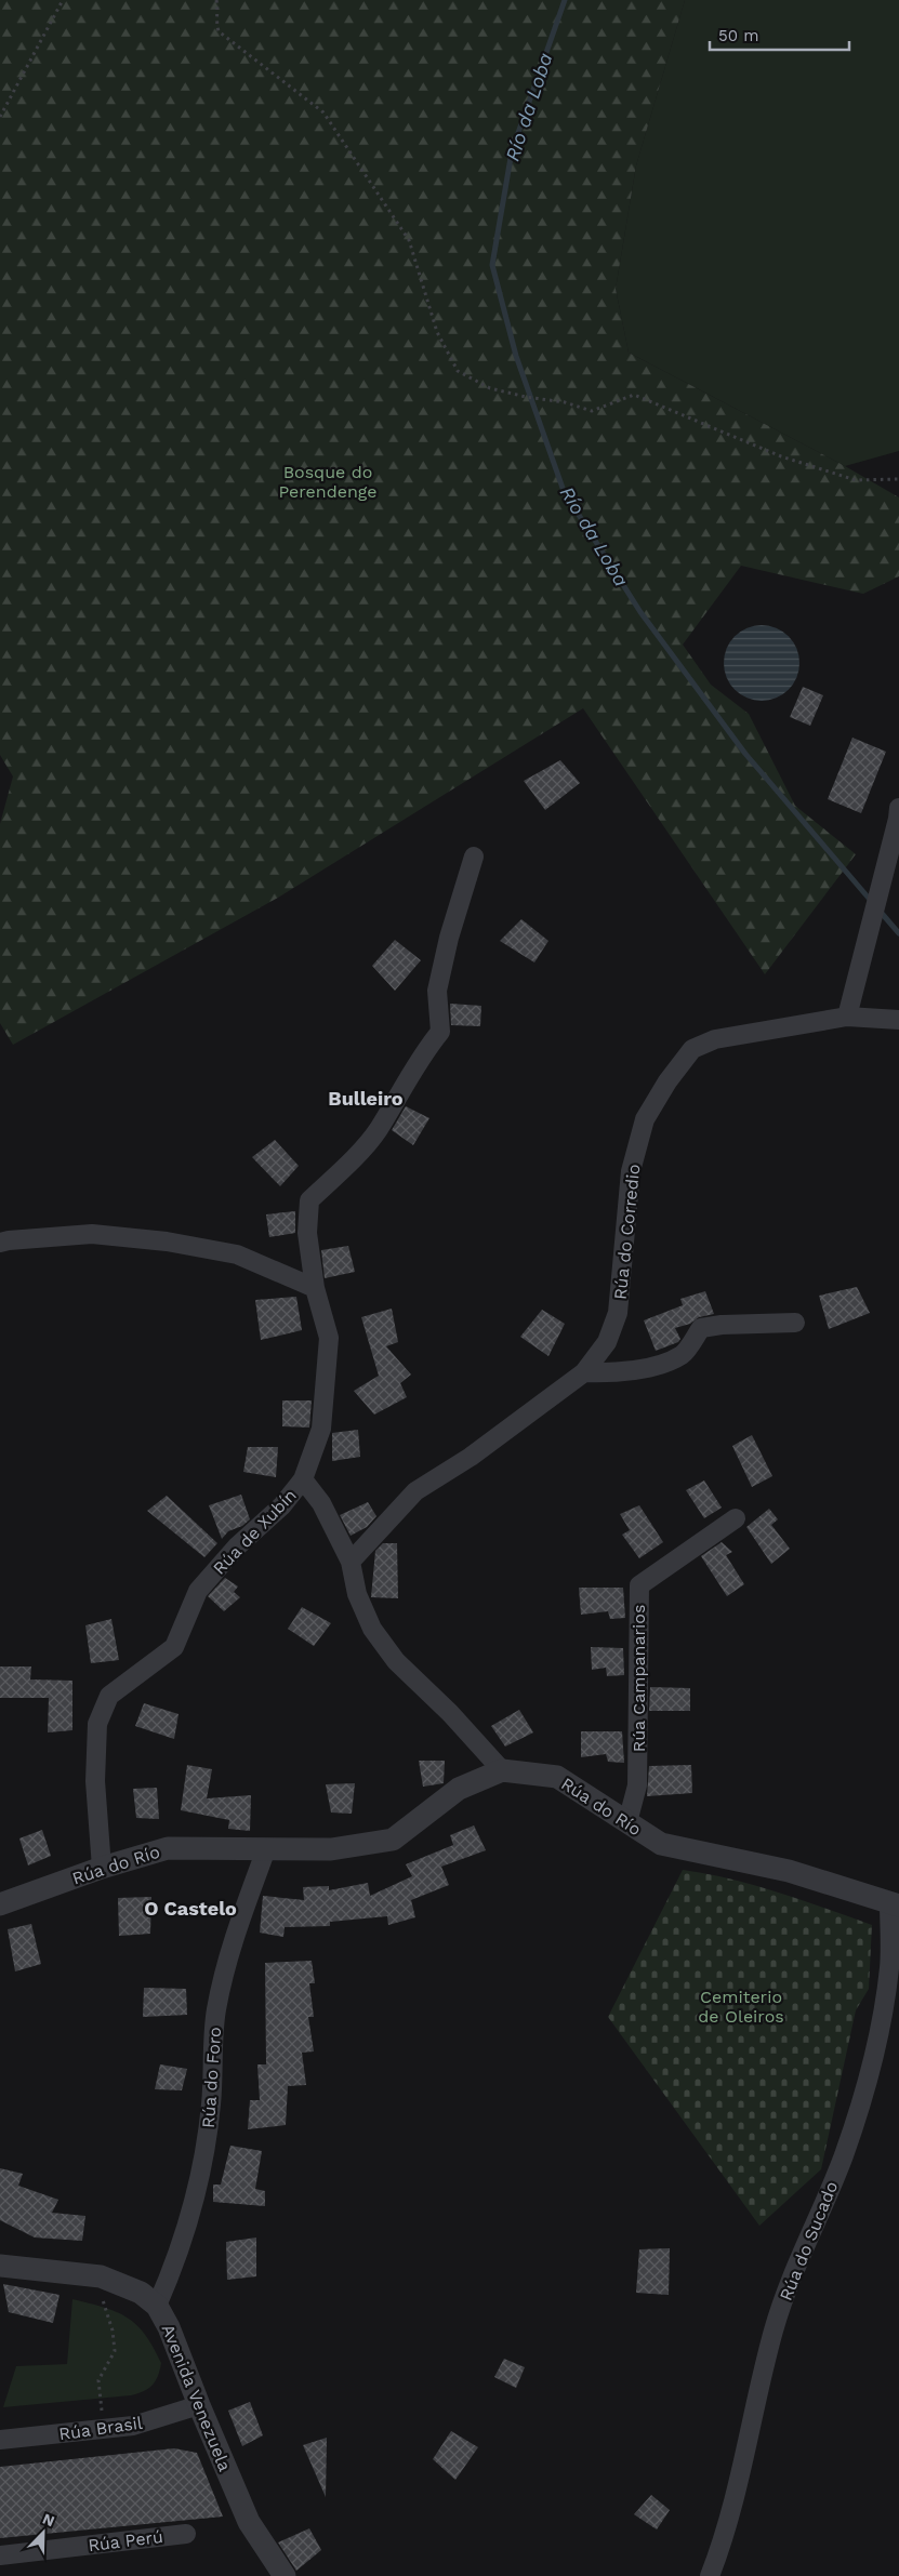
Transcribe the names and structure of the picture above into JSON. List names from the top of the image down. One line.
{"streets":{"street":["Rúa do Corredio","Rúa de Xubín","Rúa Campanarios","Rúa do Río","Rúa do Foro","Rúa do Sucado","Avenida Venezuela","Rúa Brasil","Rúa Perú"]},"crossings":[["Rúa do Corredio","Rúa de Xubín"],["Rúa de Xubín","Rúa do Río"],["Rúa Campanarios","Rúa do Río"],["Rúa do Río","Rúa do Foro"],["Rúa do Río","Rúa do Sucado"],["Rúa do Foro","Avenida Venezuela"],["Avenida Venezuela","Rúa Brasil"]],"districts":["Bulleiro","O Castelo"],"water":["Río da Loba"],"parks":["Bosque do Perendenge","Cemiterio de Oleiros"],"scale_bar":"50 m","north":"top right"}
